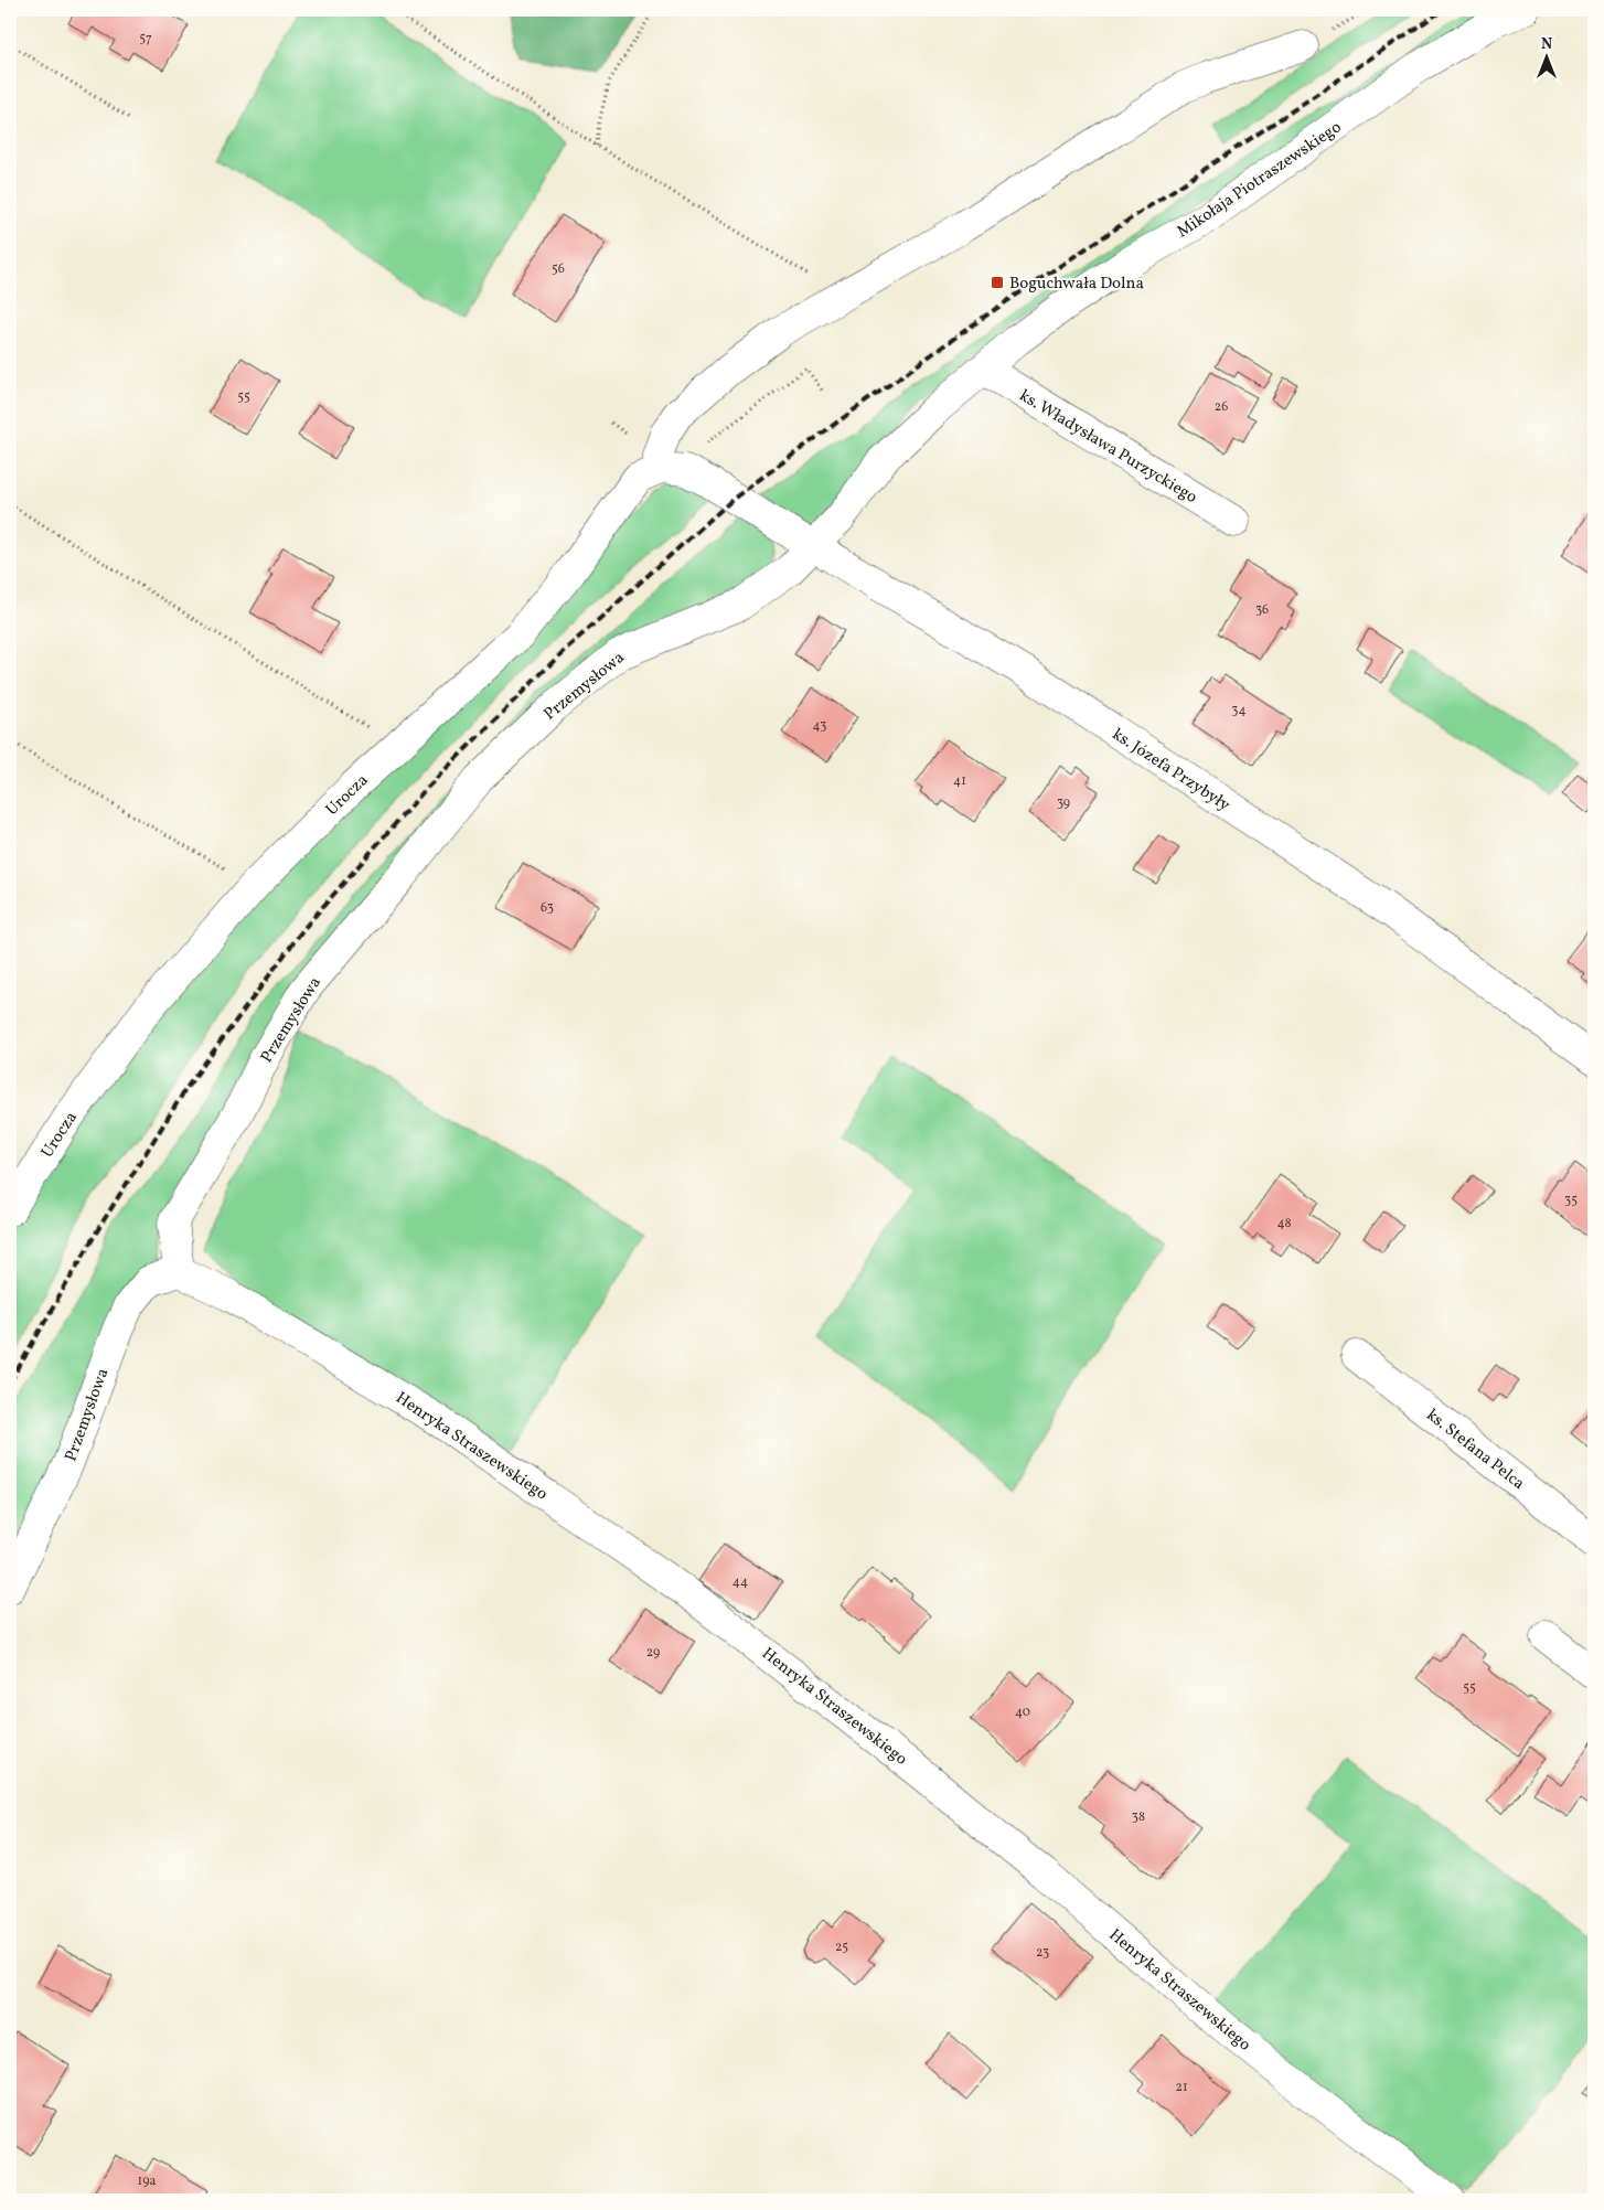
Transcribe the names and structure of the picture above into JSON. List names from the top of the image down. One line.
{"streets":{"street":["Mikołaja Piotraszewskiego","ks. Władysława Purzyckiego","Przemysłowa","ks. Józefa Przybyły","Urocza","Henryka Straszewskiego","ks. Stefana Pelca"]},"crossings":[["Mikołaja Piotraszewskiego","ks. Władysława Purzyckiego"],["Mikołaja Piotraszewskiego","Przemysłowa"],["Mikołaja Piotraszewskiego","ks. Józefa Przybyły"],["Przemysłowa","ks. Józefa Przybyły"],["Przemysłowa","Henryka Straszewskiego"],["ks. Józefa Przybyły","Urocza"]],"places":{"transit":["Boguchwała Dolna"]},"house_numbers":["57","56","55","26","36","34","43","41","39","63","35","48","44","29","55","40","38","25","23","21","19a"],"north":"top"}
